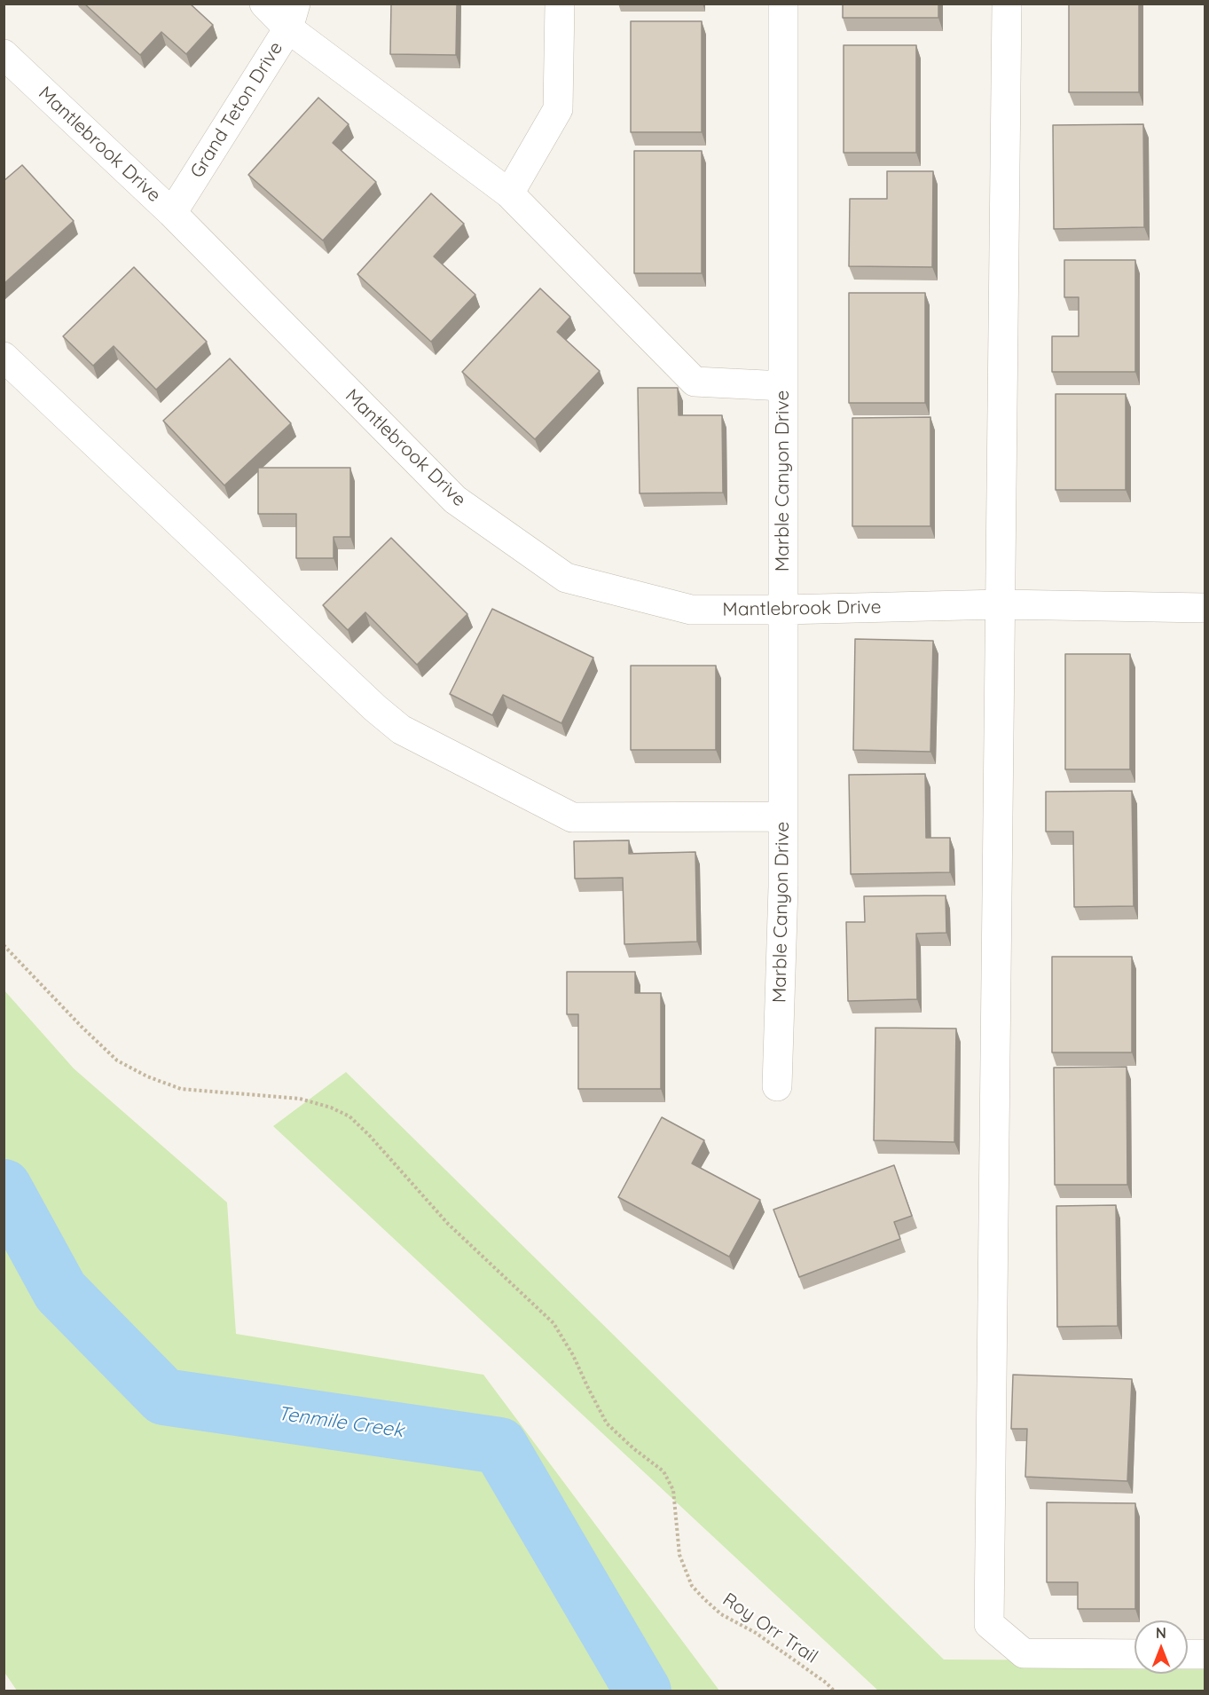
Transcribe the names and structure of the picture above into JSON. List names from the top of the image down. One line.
{"streets":{"street":["Grand Teton Drive","Mantlebrook Drive","Marble Canyon Drive"],"path":["Roy Orr Trail"]},"crossings":[["Grand Teton Drive","Mantlebrook Drive"],["Mantlebrook Drive","Marble Canyon Drive"]],"water":["Tenmile Creek"],"north":"top"}
